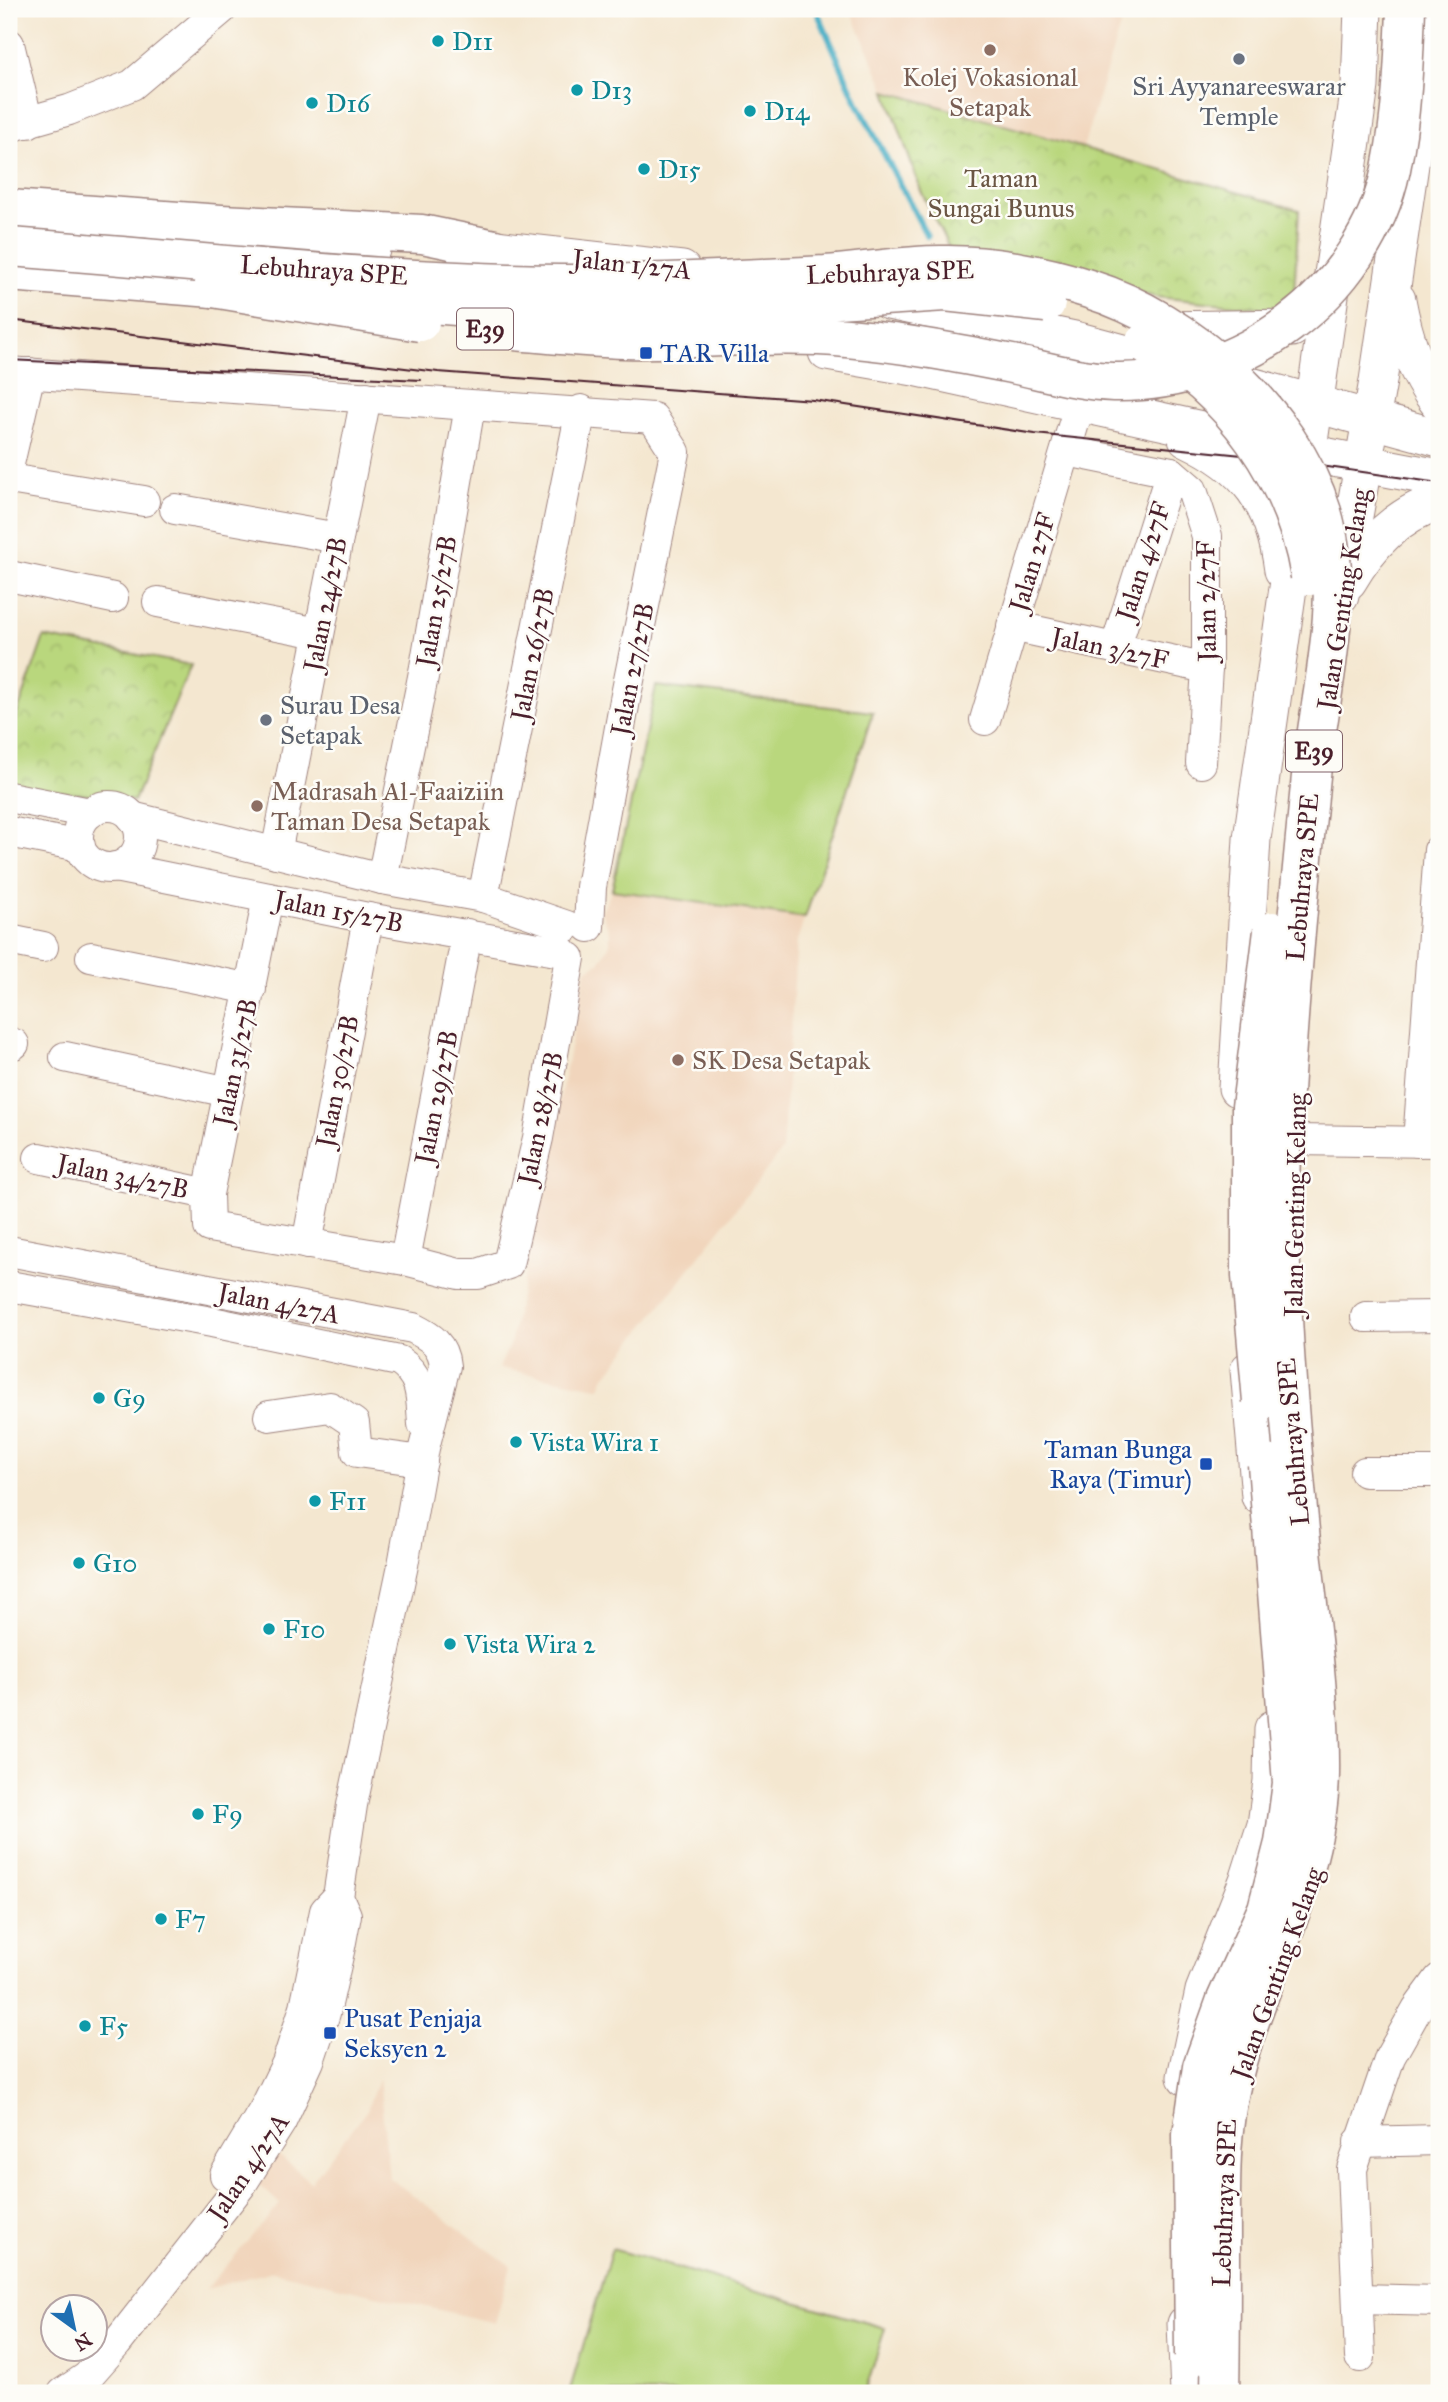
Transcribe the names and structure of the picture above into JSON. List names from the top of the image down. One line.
{"streets":{"highway":["Lebuhraya SPE","E39"],"main road":["Jalan 1/27A","Jalan Genting Kelang"],"street":["Jalan 4/27F","Jalan 27F","Jalan 25/27B","Jalan 2/27F","Jalan 24/27B","Jalan 3/27F","Jalan 26/27B","Jalan 27/27B","Jalan 15/27B","Jalan 31/27B","Jalan 30/27B","Jalan 29/27B","Jalan 28/27B","Jalan 34/27B","Jalan 4/27A"]},"crossings":[["Jalan 1/27A","Jalan Genting Kelang"],["Lebuhraya SPE","E39"],["Jalan 4/27F","Jalan 2/27F"],["Jalan 4/27F","Jalan 3/27F"],["Jalan 27F","Jalan 3/27F"],["Jalan 25/27B","Jalan 15/27B"],["Jalan 2/27F","Jalan 3/27F"],["Jalan 24/27B","Jalan 15/27B"],["Jalan 26/27B","Jalan 27/27B"],["Jalan 26/27B","Jalan 15/27B"],["Jalan 27/27B","Jalan 15/27B"],["Jalan 27/27B","Jalan 28/27B"],["Jalan 15/27B","Jalan 31/27B"],["Jalan 15/27B","Jalan 30/27B"],["Jalan 15/27B","Jalan 29/27B"],["Jalan 15/27B","Jalan 28/27B"],["Jalan 31/27B","Jalan 30/27B"],["Jalan 31/27B","Jalan 34/27B"],["Jalan 29/27B","Jalan 28/27B"]],"parks":["Taman Sungai Bunus"],"places":{"other":["D11","Kolej Vokasional Setapak","Sri Ayyanareeswarar Temple","D13","D16","D14","D15","Surau Desa Setapak","Madrasah Al-Faaiziin Taman Desa Setapak","SK Desa Setapak","G9","Vista Wira 1","F11","G10","F10","Vista Wira 2","F9","F7","F5"],"transit":["TAR Villa","Taman Bunga Raya (Timur)","Pusat Penjaja Seksyen 2"]},"north":"bottom right"}
